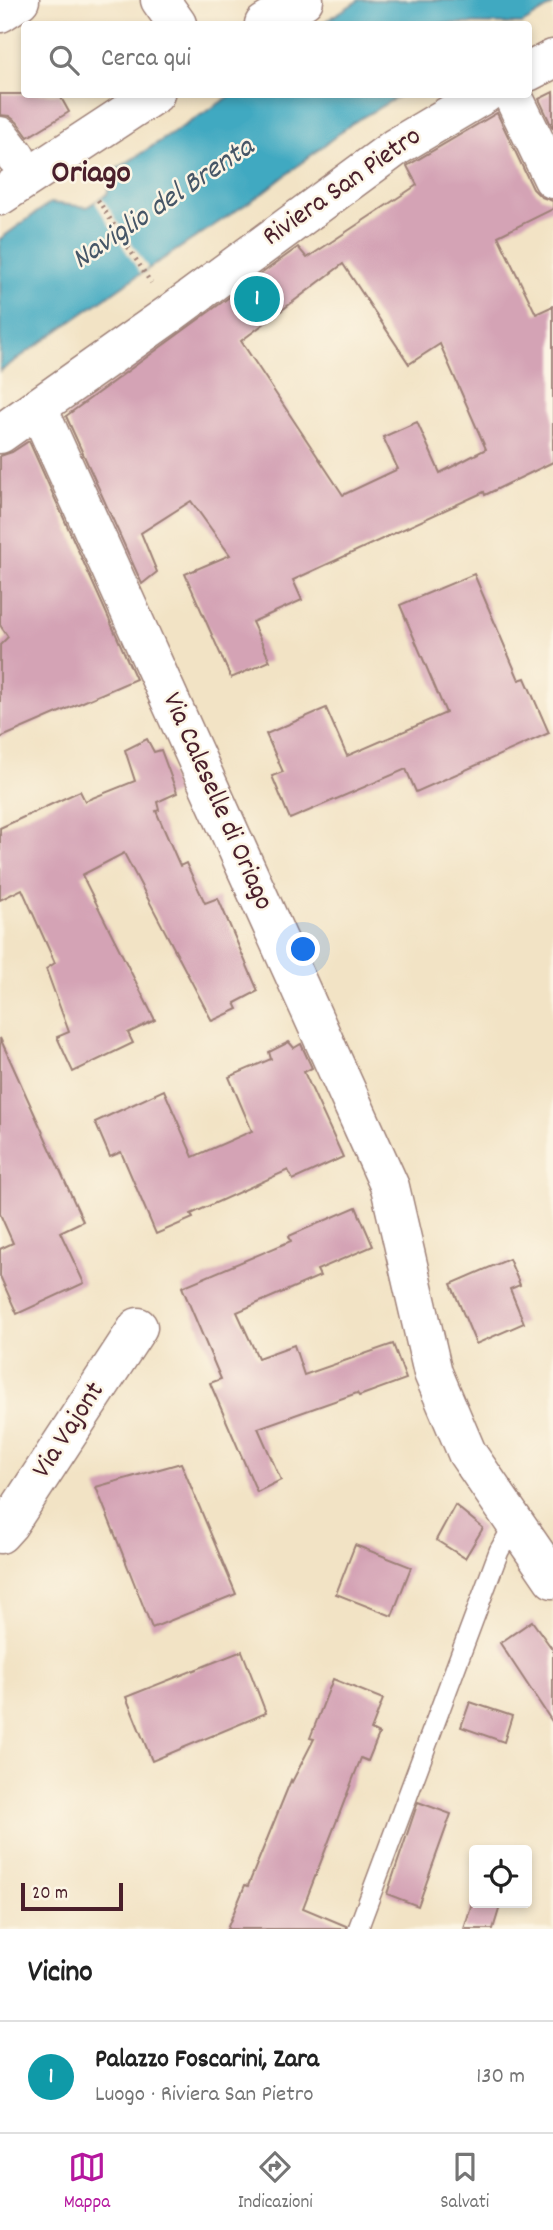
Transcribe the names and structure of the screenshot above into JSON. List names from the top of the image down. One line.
{"streets":{"street":["Riviera San Pietro","Via Caleselle di Oriago","Via Vajont"]},"crossings":[["Riviera San Pietro","Via Caleselle di Oriago"]],"districts":["Oriago"],"water":["Naviglio del Brenta"],"scale_bar":"20 m","page":{"search":"Cerca qui","pins":"1","scale":"20 m","heading":"Vicino","list":[{"mark":"1","name":"Palazzo Foscarini, Zara","note":"Luogo · Riviera San Pietro","value":"130 m"}],"nav":["Mappa","Indicazioni","Salvati"]}}
